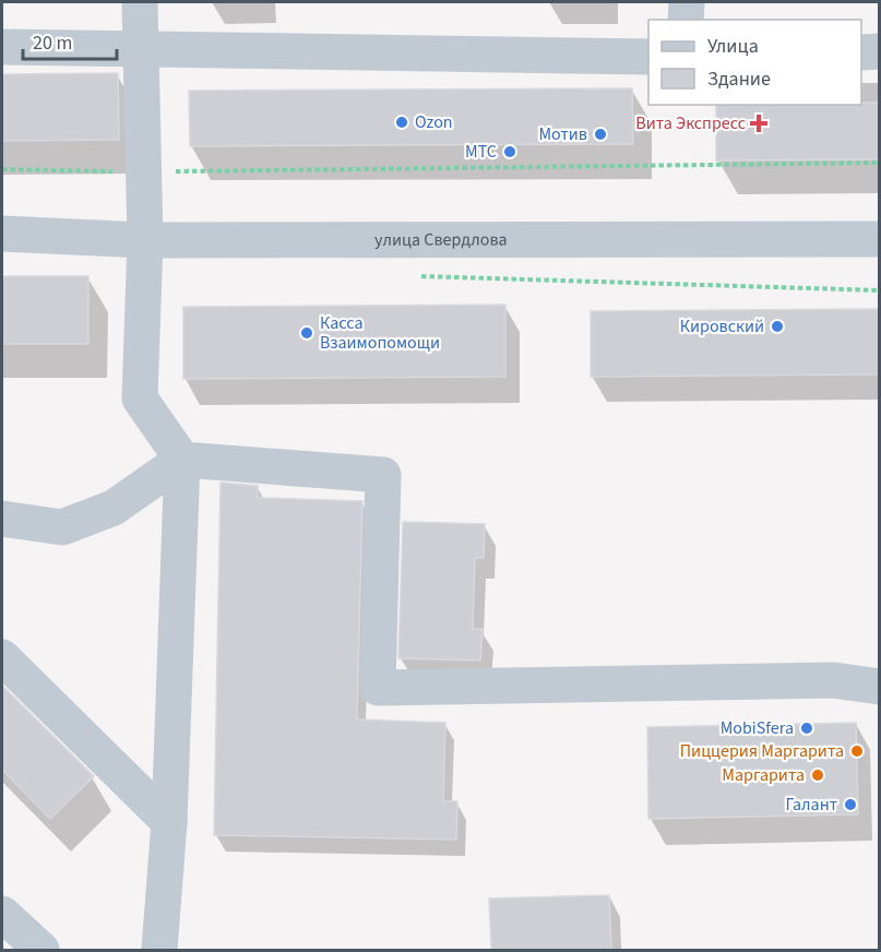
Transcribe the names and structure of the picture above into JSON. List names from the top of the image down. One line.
{"streets":{"street":["улица Свердлова"]},"places":{"other":["Ozon","Мотив","МТС","Кировский","Касса Взаимопомощи","MobiSfera","Пиццерия Маргарита","Маргарита","Галант"],"health":["Вита Экспресс"]},"legend":["Улица","Здание"],"scale_bar":"20 m"}
